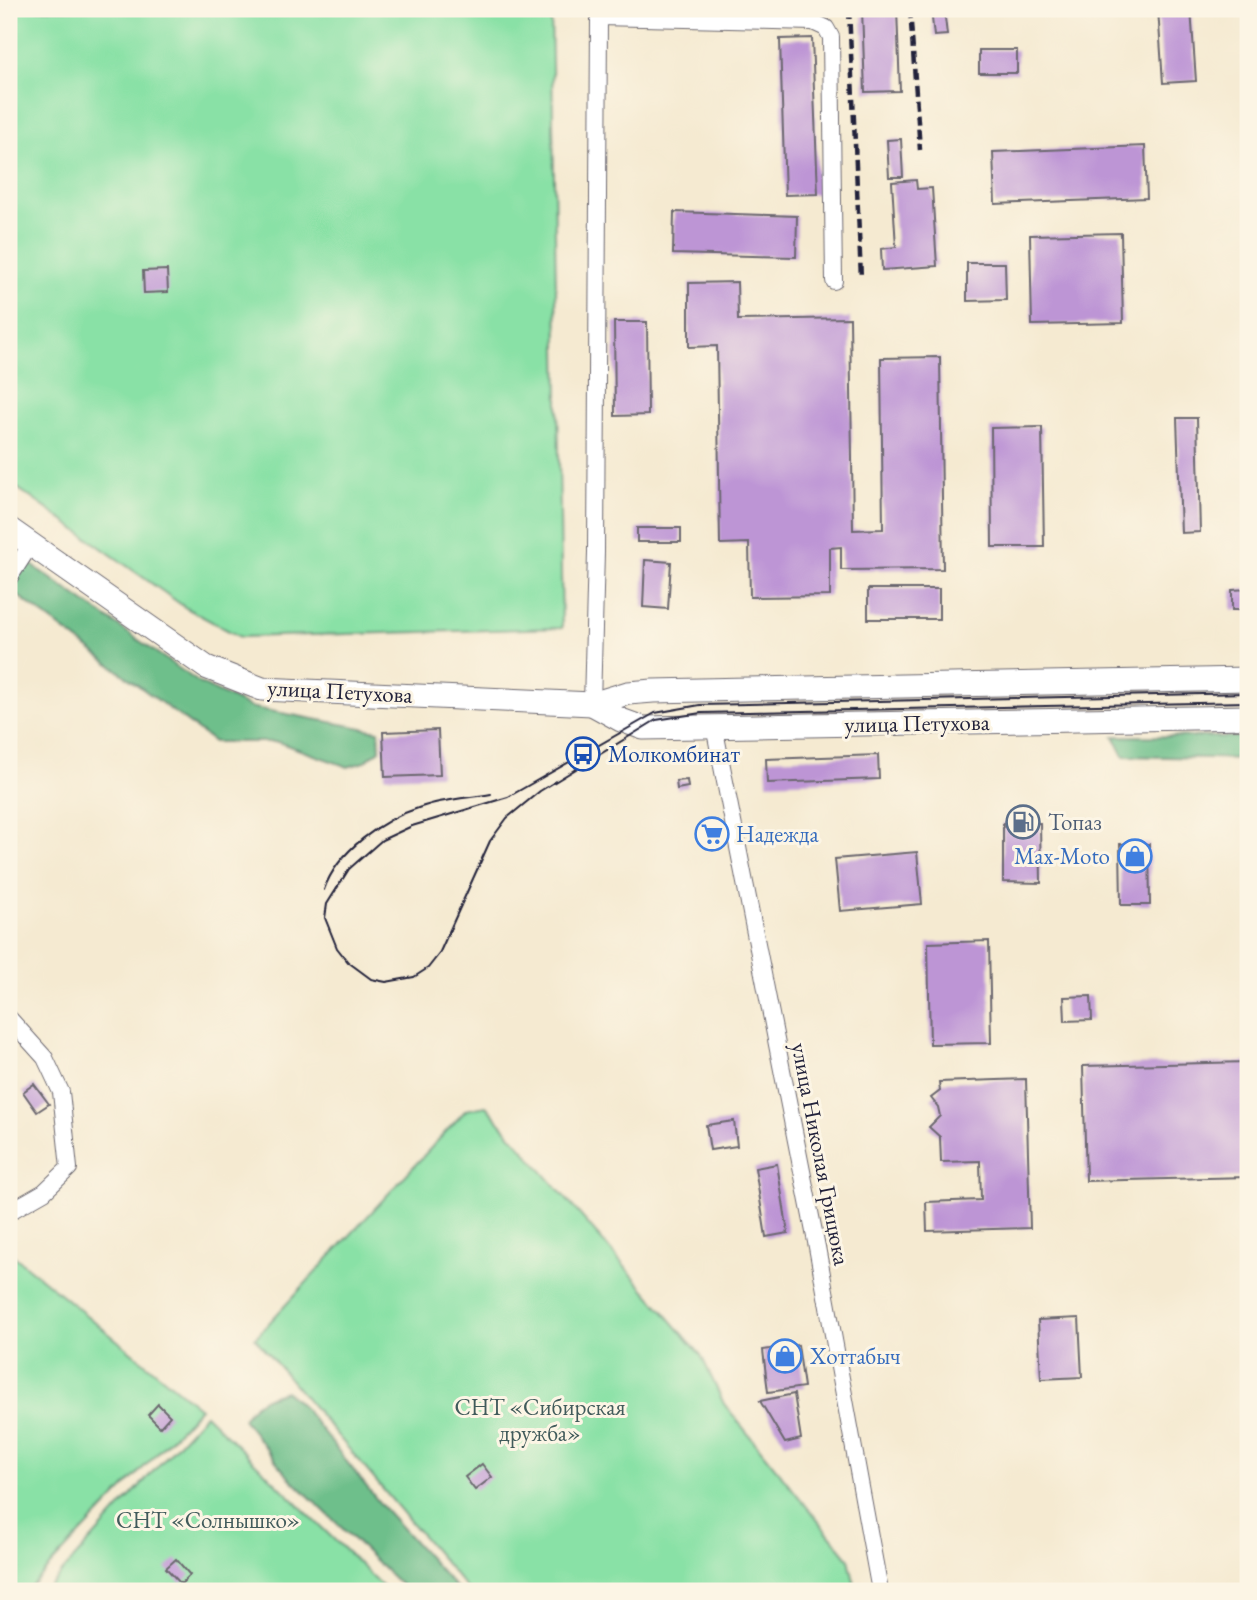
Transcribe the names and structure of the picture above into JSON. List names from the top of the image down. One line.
{"streets":{"highway":["улица Петухова"],"street":["улица Николая Грицюка"]},"crossings":[["улица Петухова","улица Николая Грицюка"]],"parks":["СНТ «Сибирская дружба»","СНТ «Солнышко»"],"places":{"bus stop":["Молкомбинат"],"fuel station":["Топаз"],"supermarket":["Надежда"],"shop":["Max-Moto","Хоттабыч"]}}
